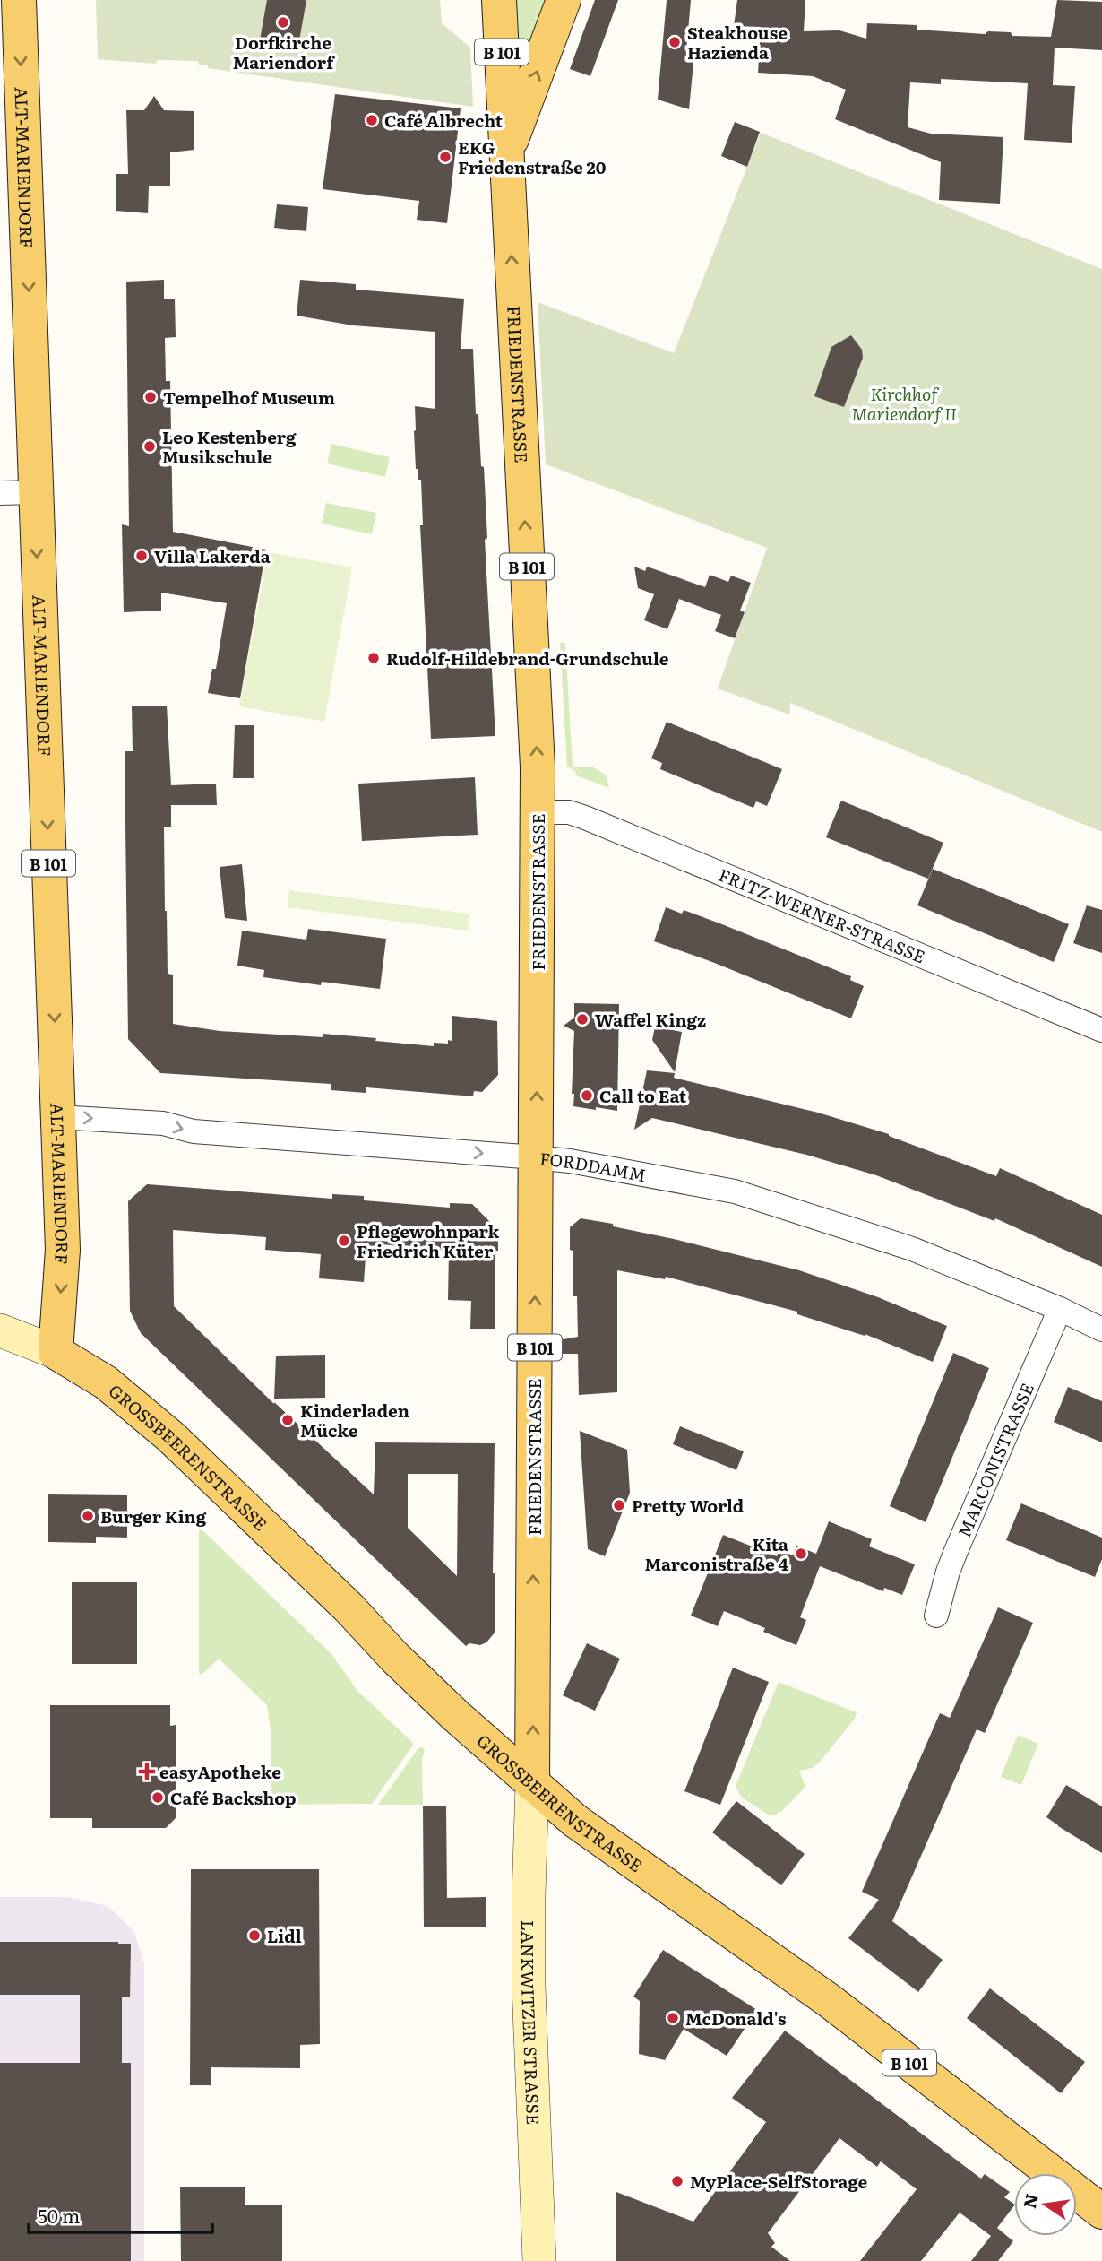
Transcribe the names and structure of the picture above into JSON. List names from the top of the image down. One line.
{"streets":{"main road":["B 101","ALT-MARIENDORF","FRIEDENSTRASSE","GROSSBEERENSTRASSE","LANKWITZER STRASSE"],"street":["FRITZ-WERNER-STRASSE","FORDDAMM","MARCONISTRASSE"]},"crossings":[["B 101","FRIEDENSTRASSE"],["ALT-MARIENDORF","FORDDAMM"],["ALT-MARIENDORF","GROSSBEERENSTRASSE"],["FRIEDENSTRASSE","FRITZ-WERNER-STRASSE"],["FRIEDENSTRASSE","FORDDAMM"],["FRIEDENSTRASSE","GROSSBEERENSTRASSE"],["FRIEDENSTRASSE","LANKWITZER STRASSE"],["FORDDAMM","MARCONISTRASSE"],["GROSSBEERENSTRASSE","LANKWITZER STRASSE"]],"one_way":["ALT-MARIENDORF","FRIEDENSTRASSE","FORDDAMM"],"parks":["Kirchhof Mariendorf II"],"places":{"other":["Dorfkirche Mariendorf","Steakhouse Hazienda","Café Albrecht","EKG Friedenstraße 20","Tempelhof Museum","Leo Kestenberg Musikschule","Villa Lakerda","Rudolf-Hildebrand-Grundschule","Waffel Kingz","Call to Eat","Pflegewohnpark Friedrich Küter","Kinderladen Mücke","Pretty World","Burger King","Kita Marconistraße 4","Café Backshop","Lidl","McDonald's","MyPlace-SelfStorage"],"health":["easyApotheke"]},"scale_bar":"50 m","north":"left"}
